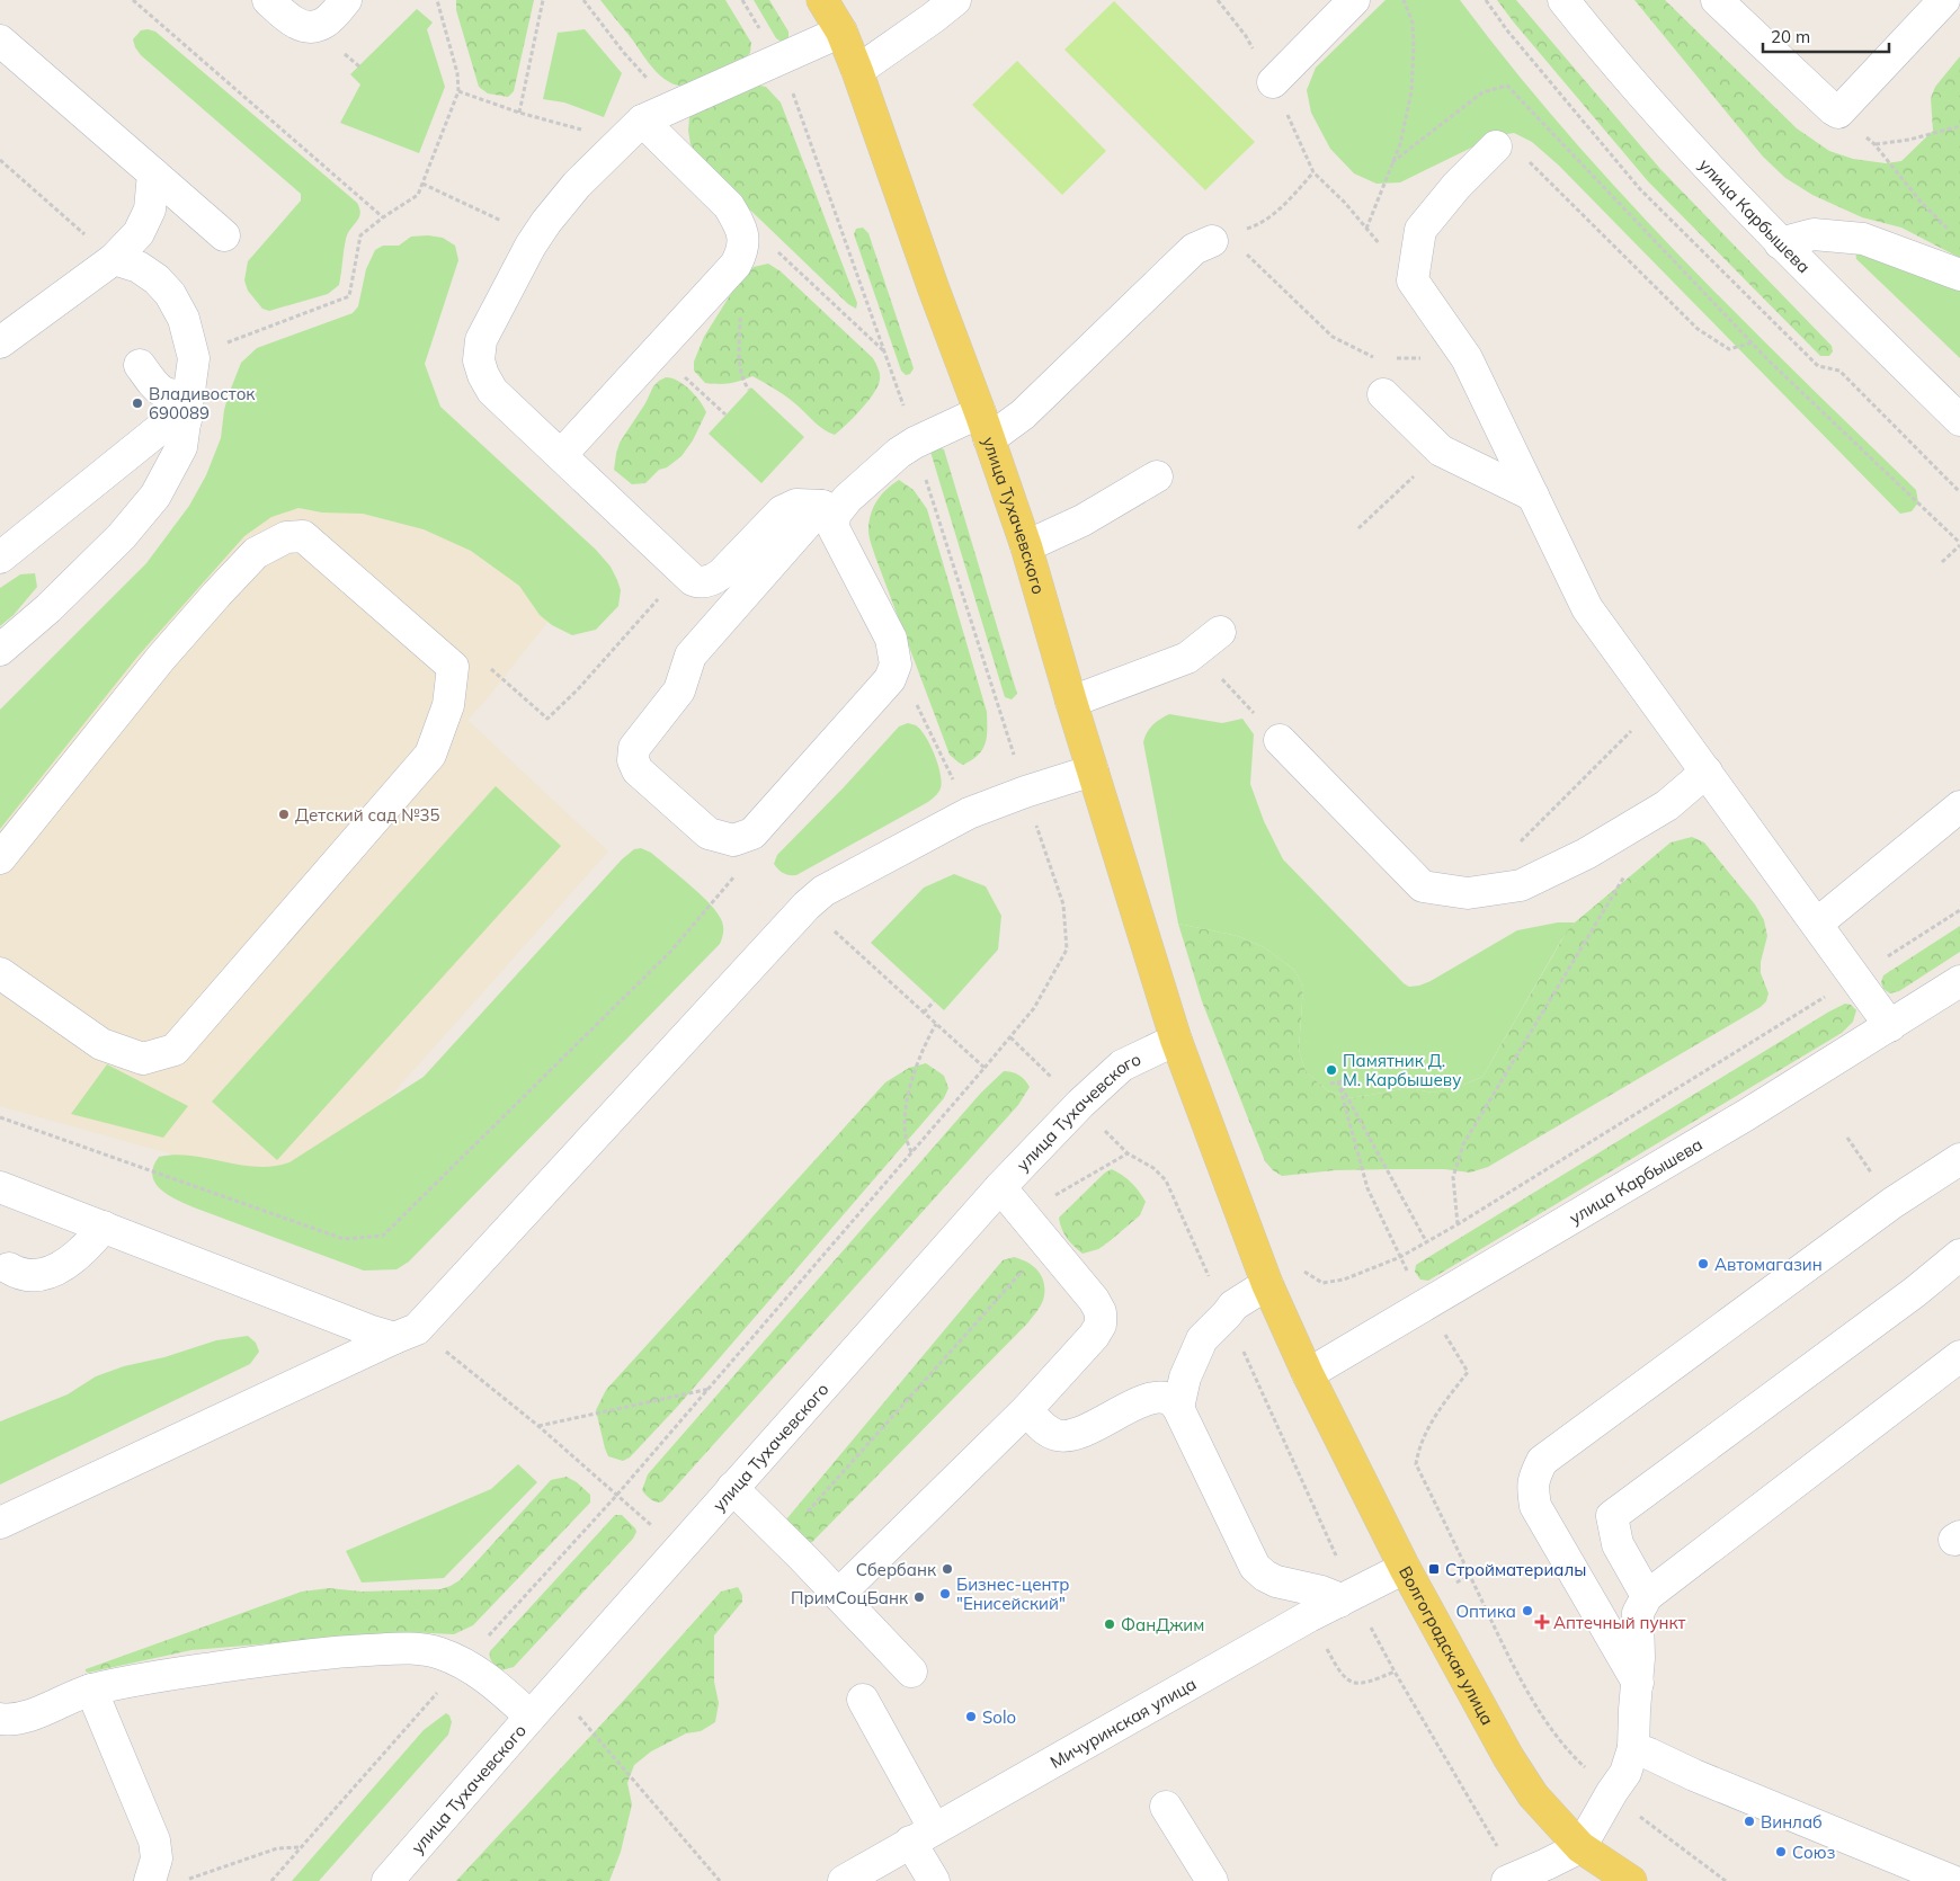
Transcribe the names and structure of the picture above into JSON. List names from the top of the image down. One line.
{"streets":{"main road":["улица Тухачевского","Волгоградская улица"],"street":["улица Карбышева","Мичуринская улица"]},"crossings":[["улица Карбышева","улица Тухачевского"],["улица Карбышева","Волгоградская улица"],["улица Тухачевского","Волгоградская улица"],["Волгоградская улица","Мичуринская улица"]],"places":{"other":["Владивосток 690089","Детский сад №35","Памятник Д. М. Карбышеву","Автомагазин","Сбербанк","Бизнес-центр \"Енисейский\"","ПримСоцБанк","Оптика","ФанДжим","Solo","Винлаб","Союз"],"transit":["Стройматериалы"],"health":["Аптечный пункт"]},"scale_bar":"20 m"}
